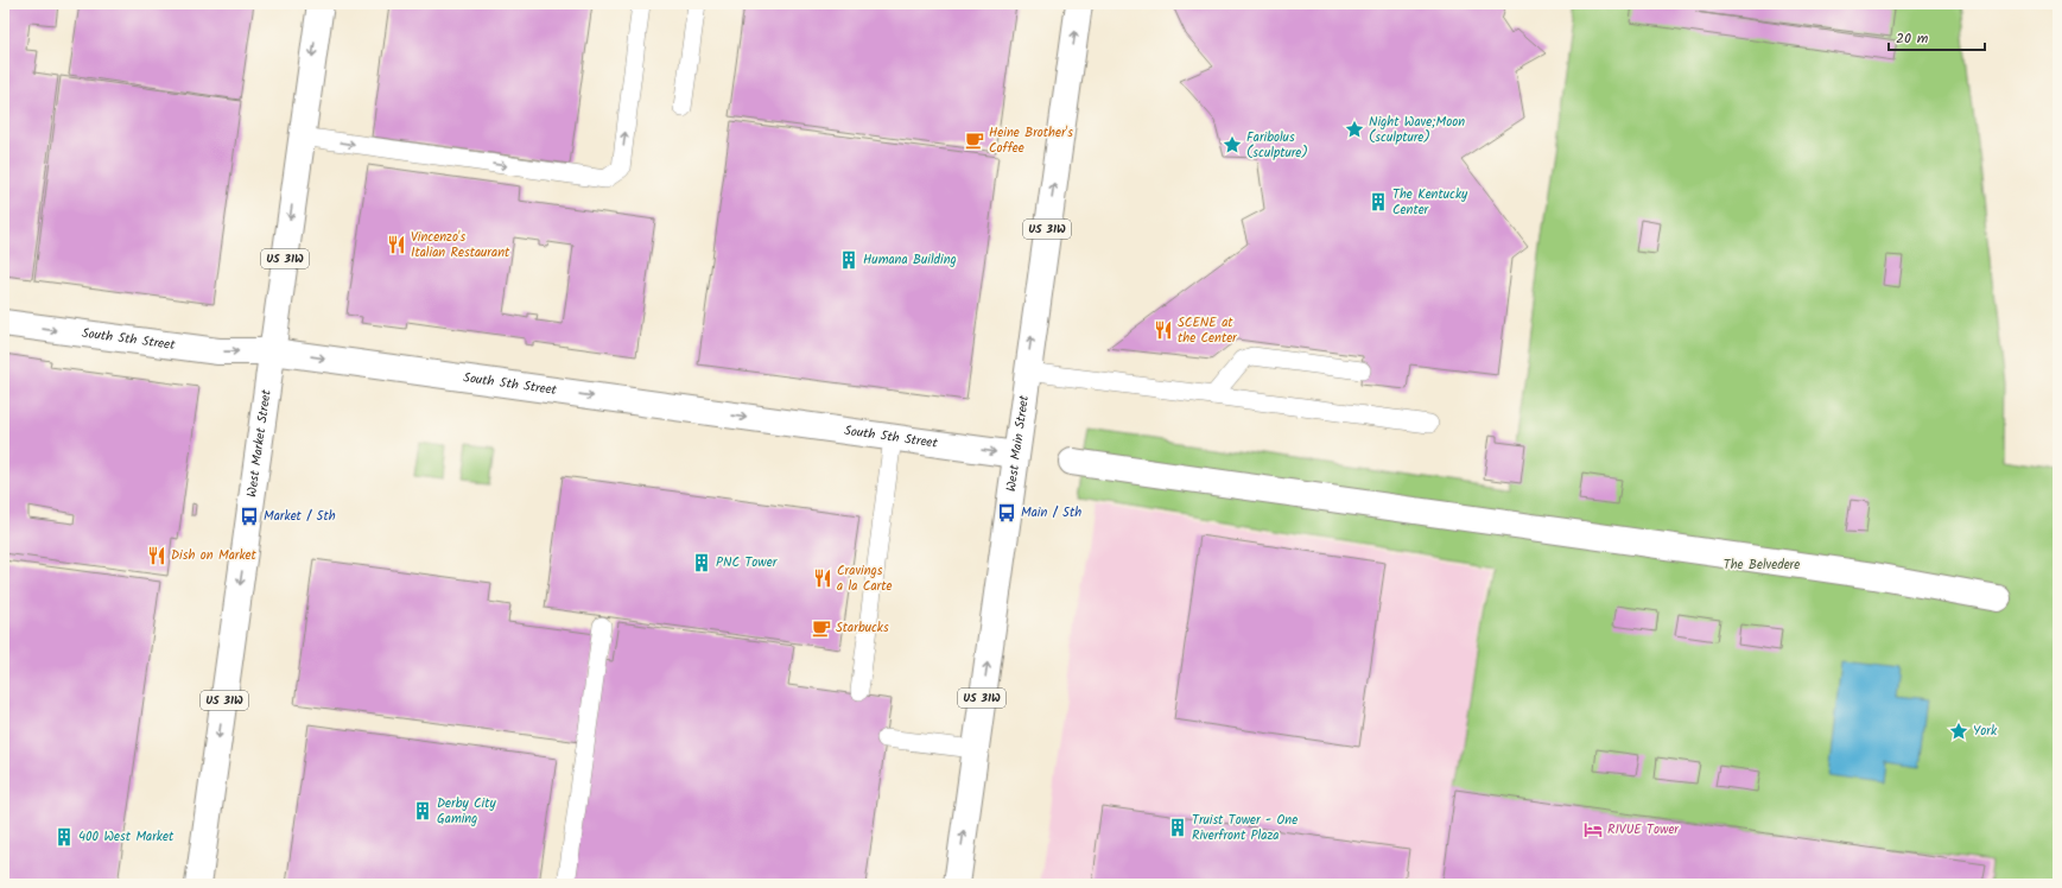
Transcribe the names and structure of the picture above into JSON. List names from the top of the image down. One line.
{"streets":{"street":["US 31W","South 5th Street","West Market Street","West Main Street"]},"crossings":[["South 5th Street","West Market Street"],["South 5th Street","West Main Street"]],"one_way":["South 5th Street","West Market Street","West Main Street"],"parks":["The Belvedere"],"places":{"place":["Night Wave;Moon (sculpture)","Faribolus (sculpture)","York"],"cafe":["Heine Brother's Coffee","Starbucks"],"building":["The Kentucky Center","Humana Building","PNC Tower","Derby City Gaming","Truist Tower - One Riverfront Plaza","400 West Market"],"restaurant":["Vincenzo's Italian Restaurant","SCENE at the Center","Dish on Market","Cravings a la Carte"],"bus stop":["Main / 5th","Market / 5th"],"hotel":["RIVUE Tower"]},"scale_bar":"20 m"}
